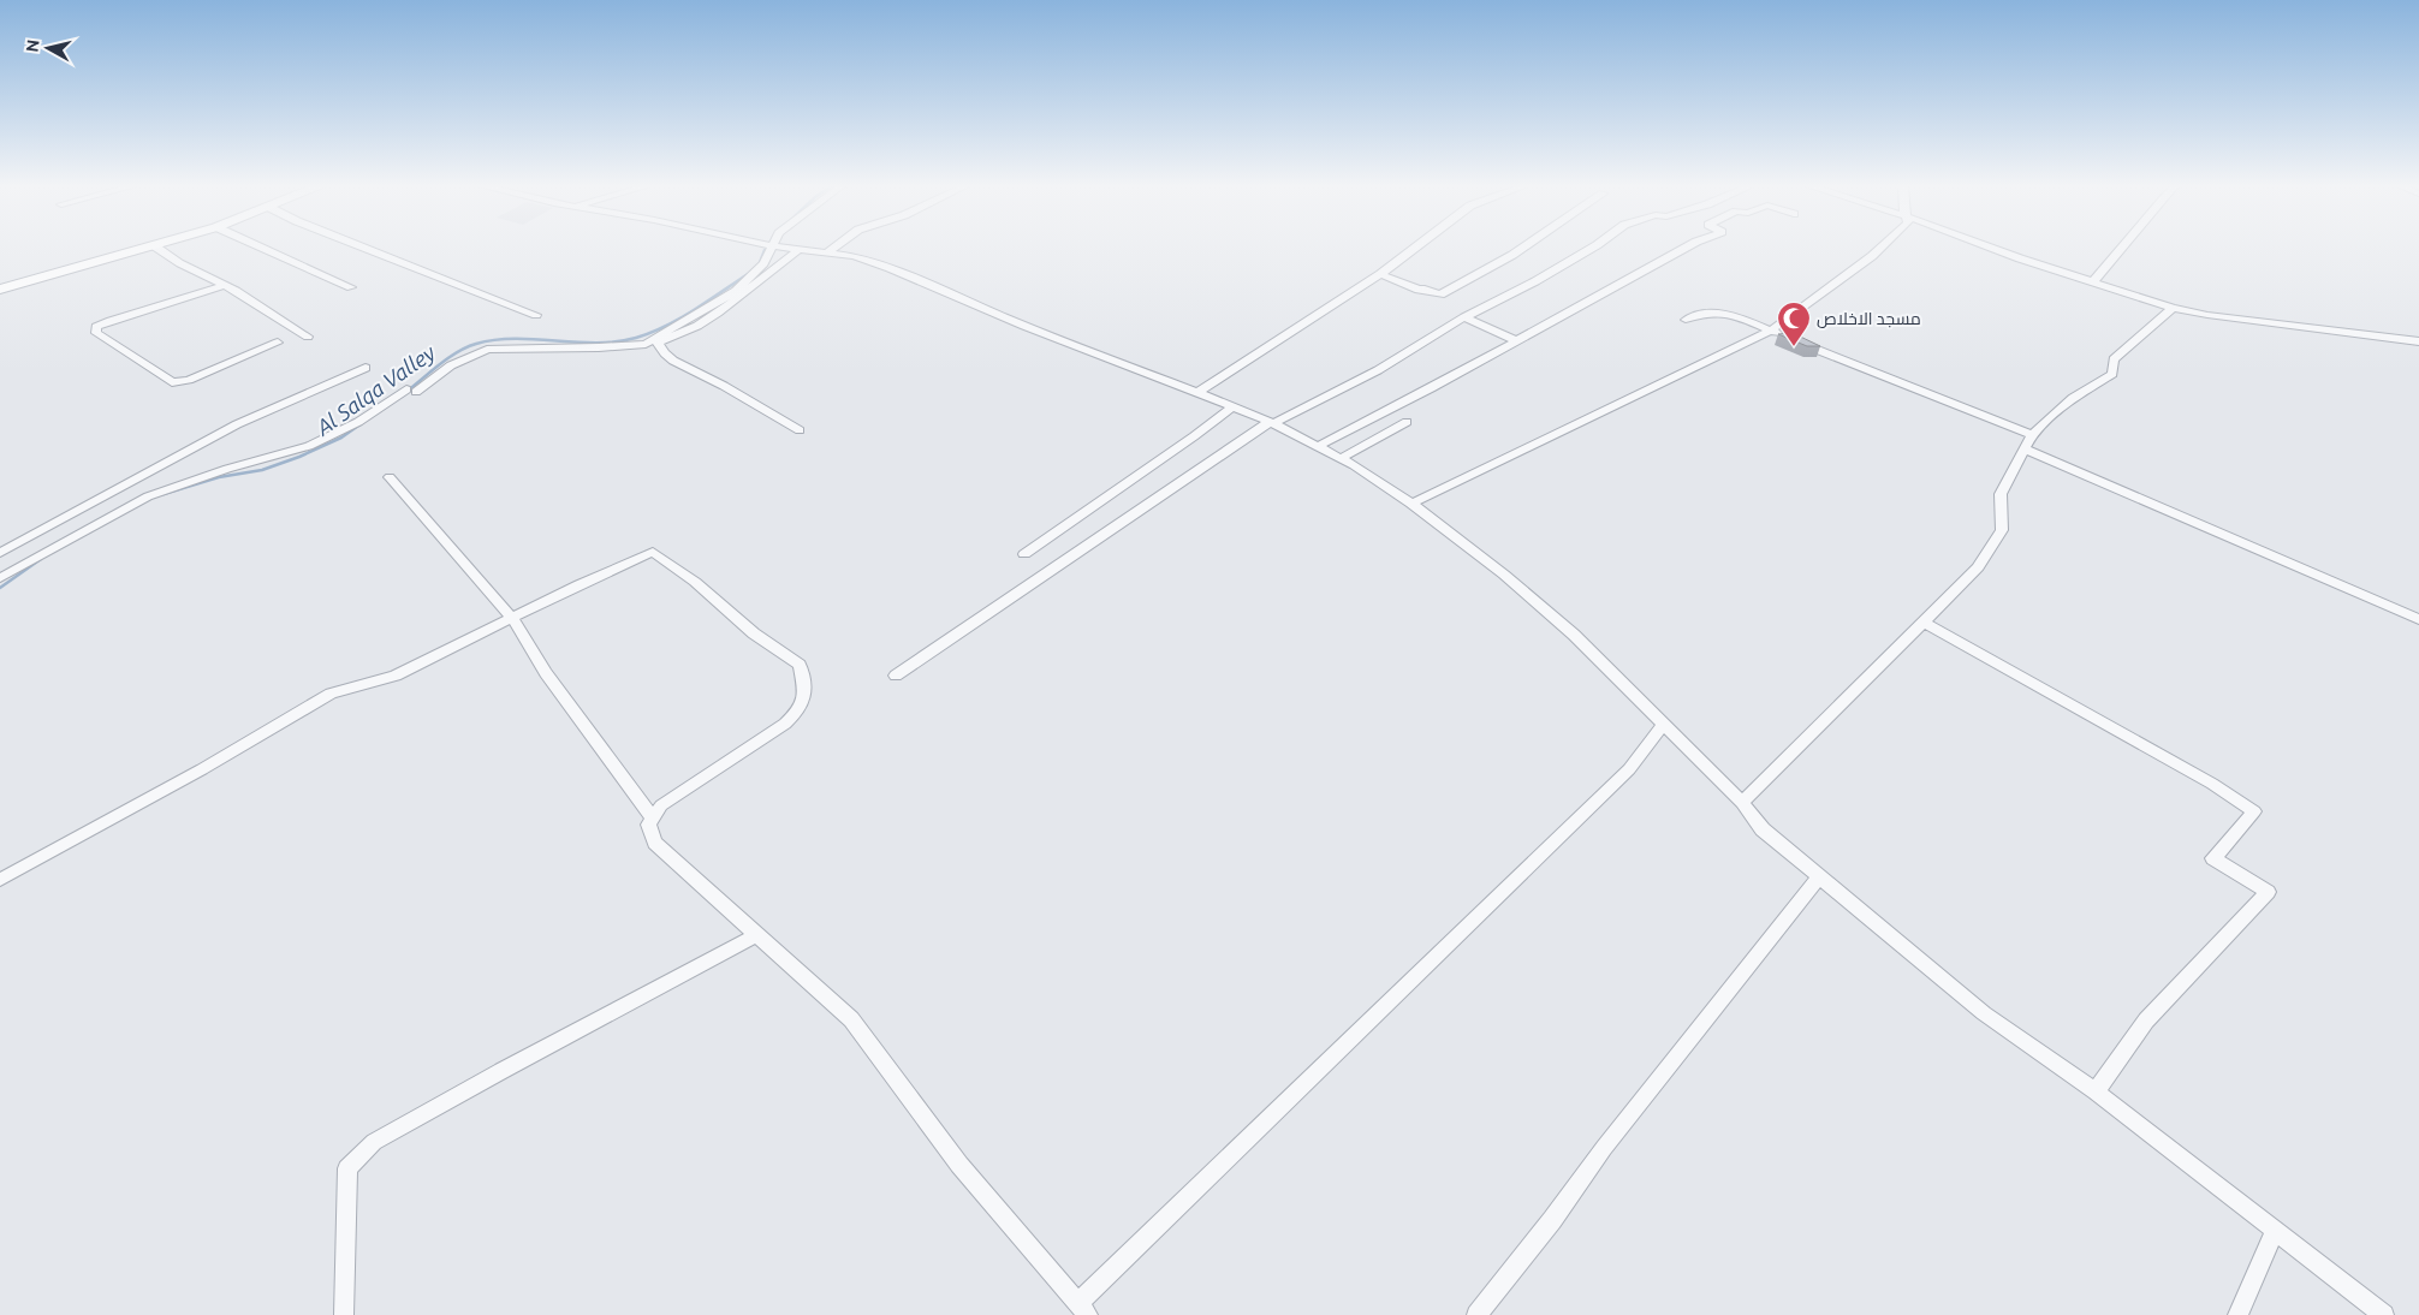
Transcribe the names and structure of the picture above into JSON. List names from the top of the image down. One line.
{"water":["Al Salqa Valley"],"places":{"mosque":["مسجد الاخلاص"]},"north":"left"}
